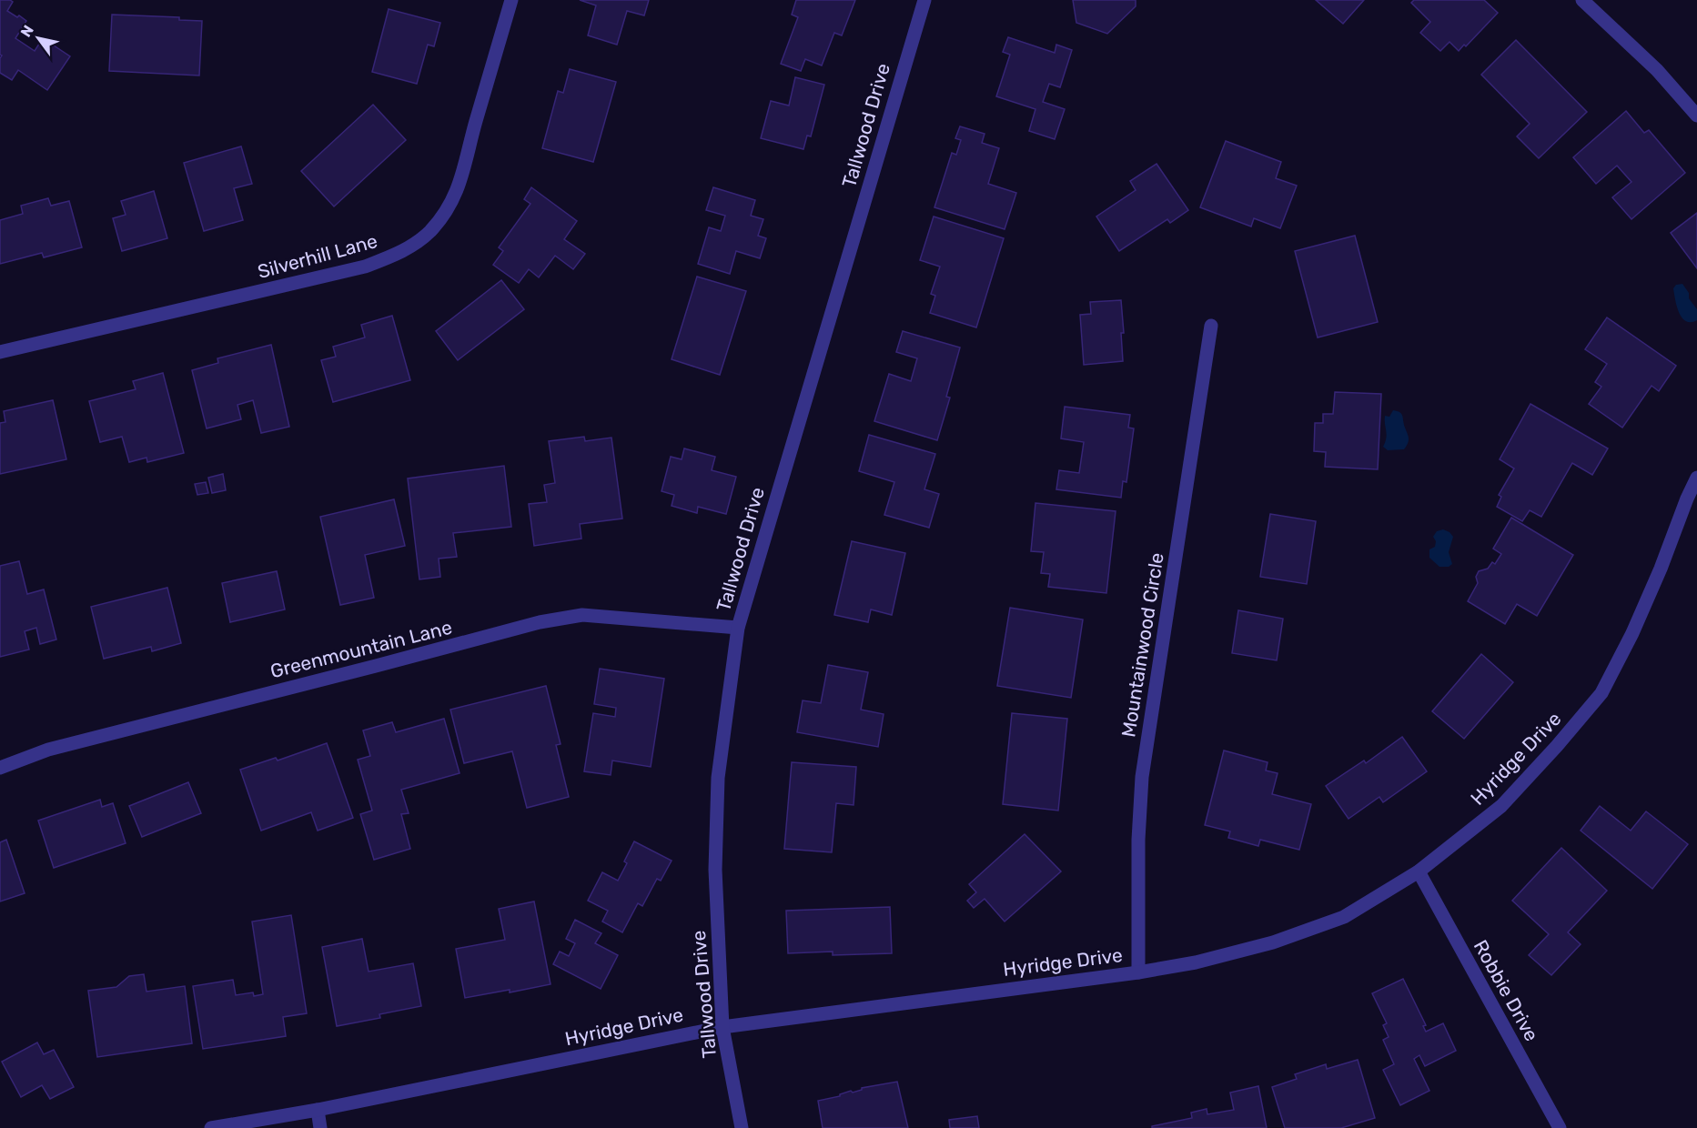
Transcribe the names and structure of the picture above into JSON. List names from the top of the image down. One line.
{"streets":{"street":["Tallwood Drive","Silverhill Lane","Mountainwood Circle","Greenmountain Lane","Hyridge Drive","Robbie Drive"]},"crossings":[["Tallwood Drive","Greenmountain Lane"],["Tallwood Drive","Hyridge Drive"],["Mountainwood Circle","Hyridge Drive"],["Hyridge Drive","Robbie Drive"]],"north":"top left"}
